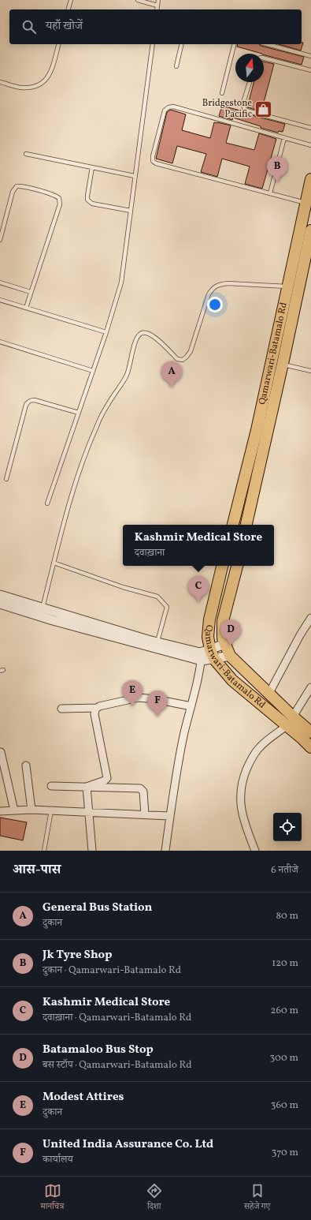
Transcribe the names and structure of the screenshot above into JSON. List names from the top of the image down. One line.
{"streets":{"main road":["Qamarwari-Batamalo Rd"]},"places":{"shop":["Bridgestone Pacific"]},"north":"top","page":{"search":"यहाँ खोजें","pins":["B","A","C","D","E","F"],"popup":["Kashmir Medical Store","दवाख़ाना"],"heading":["आस-पास","6 नतीजे"],"list":[{"mark":"A","name":"General Bus Station","note":"दुकान","value":"80 m"},{"mark":"B","name":"Jk Tyre Shop","note":"दुकान · Qamarwari-Batamalo Rd","value":"120 m"},{"mark":"C","name":"Kashmir Medical Store","note":"दवाख़ाना · Qamarwari-Batamalo Rd","value":"260 m"},{"mark":"D","name":"Batamaloo Bus Stop","note":"बस स्टॉप · Qamarwari-Batamalo Rd","value":"300 m"},{"mark":"E","name":"Modest Attires","note":"दुकान","value":"360 m"},{"mark":"F","name":"United India Assurance Co. Ltd","note":"कार्यालय","value":"370 m"}],"nav":["मानचित्र","दिशा","सहेजे गए"]}}
